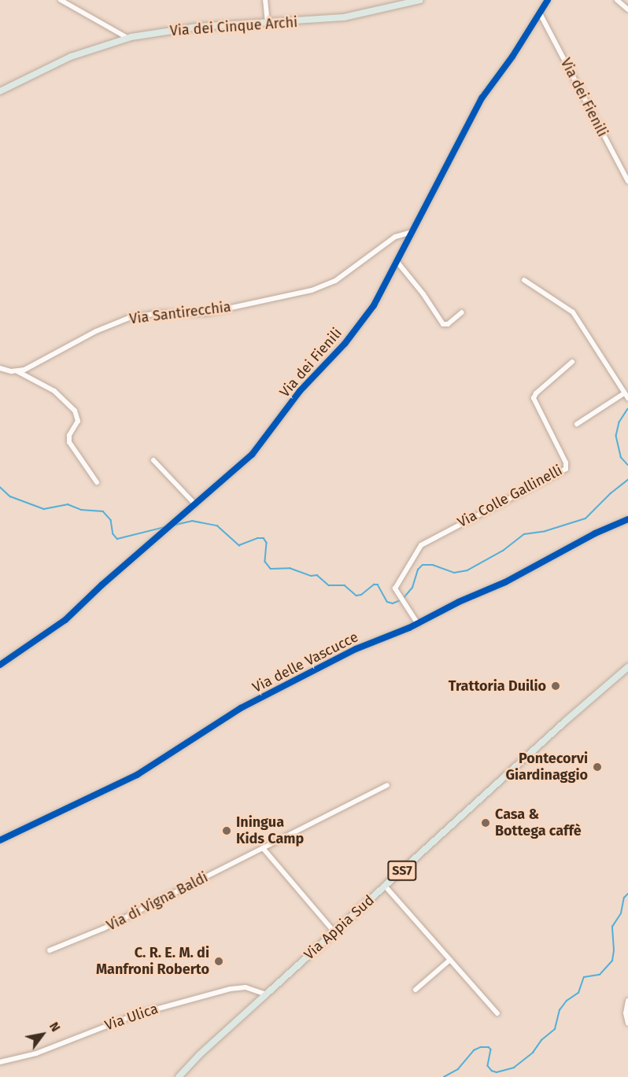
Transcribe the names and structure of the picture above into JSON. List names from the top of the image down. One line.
{"streets":{"main road":["Via dei Cinque Archi","SS7","Via Appia Sud"],"street":["Via dei Fienili","Via Santirecchia","Via Colle Gallinelli","Via delle Vascucce","Via di Vigna Baldi","Via Ulica"]},"crossings":[["Via dei Fienili","Via Santirecchia"],["Via Colle Gallinelli","Via delle Vascucce"],["Via Appia Sud","Via Ulica"]],"places":["Trattoria Duilio","Pontecorvi Giardinaggio","Casa & Bottega caffè","Iningua Kids Camp","C. R. E. M. di Manfroni Roberto"],"north":"top right"}
